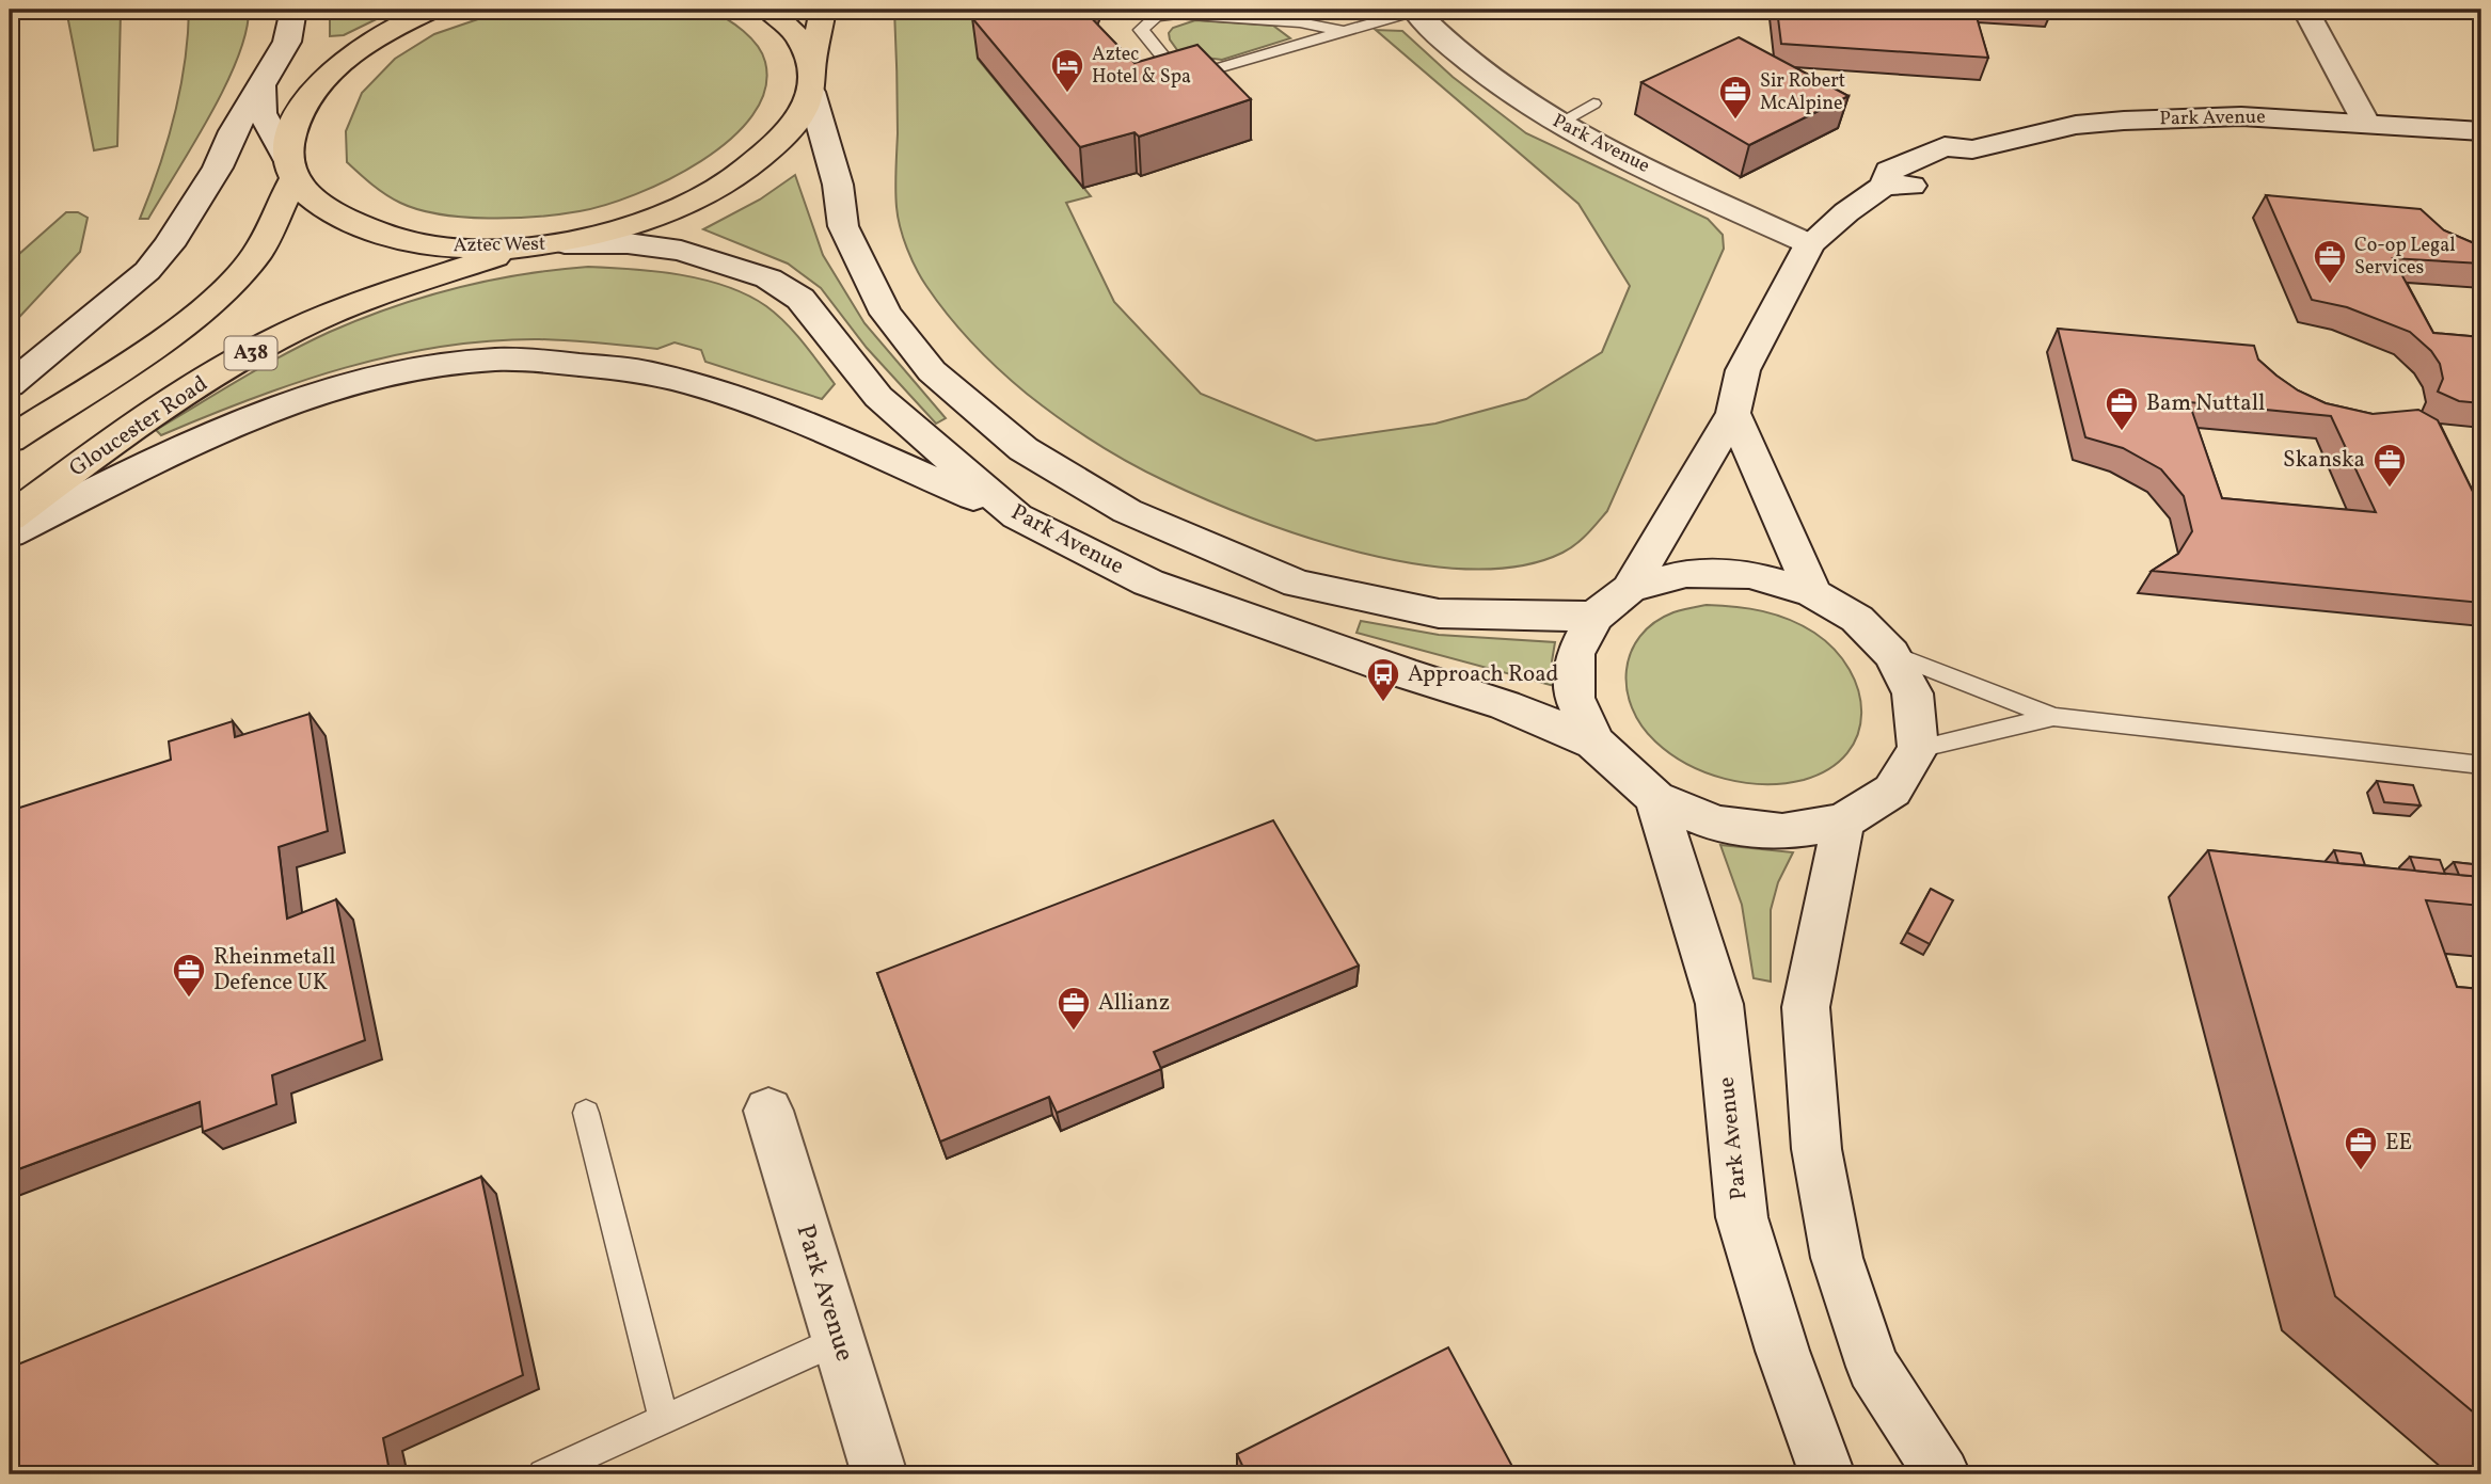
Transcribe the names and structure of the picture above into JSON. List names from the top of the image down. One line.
{"streets":{"main road":["Aztec West","A38","Gloucester Road"],"street":["Park Avenue"]},"crossings":[["Park Avenue","Aztec West"],["Aztec West","Gloucester Road"]],"places":{"hotel":["Aztec Hotel & Spa"],"office":["Sir Robert McAlpine","Co-op Legal Services","Bam Nuttall","Skanska","Rheinmetall Defence UK","Allianz","EE"],"bus stop":["Approach Road"]}}
